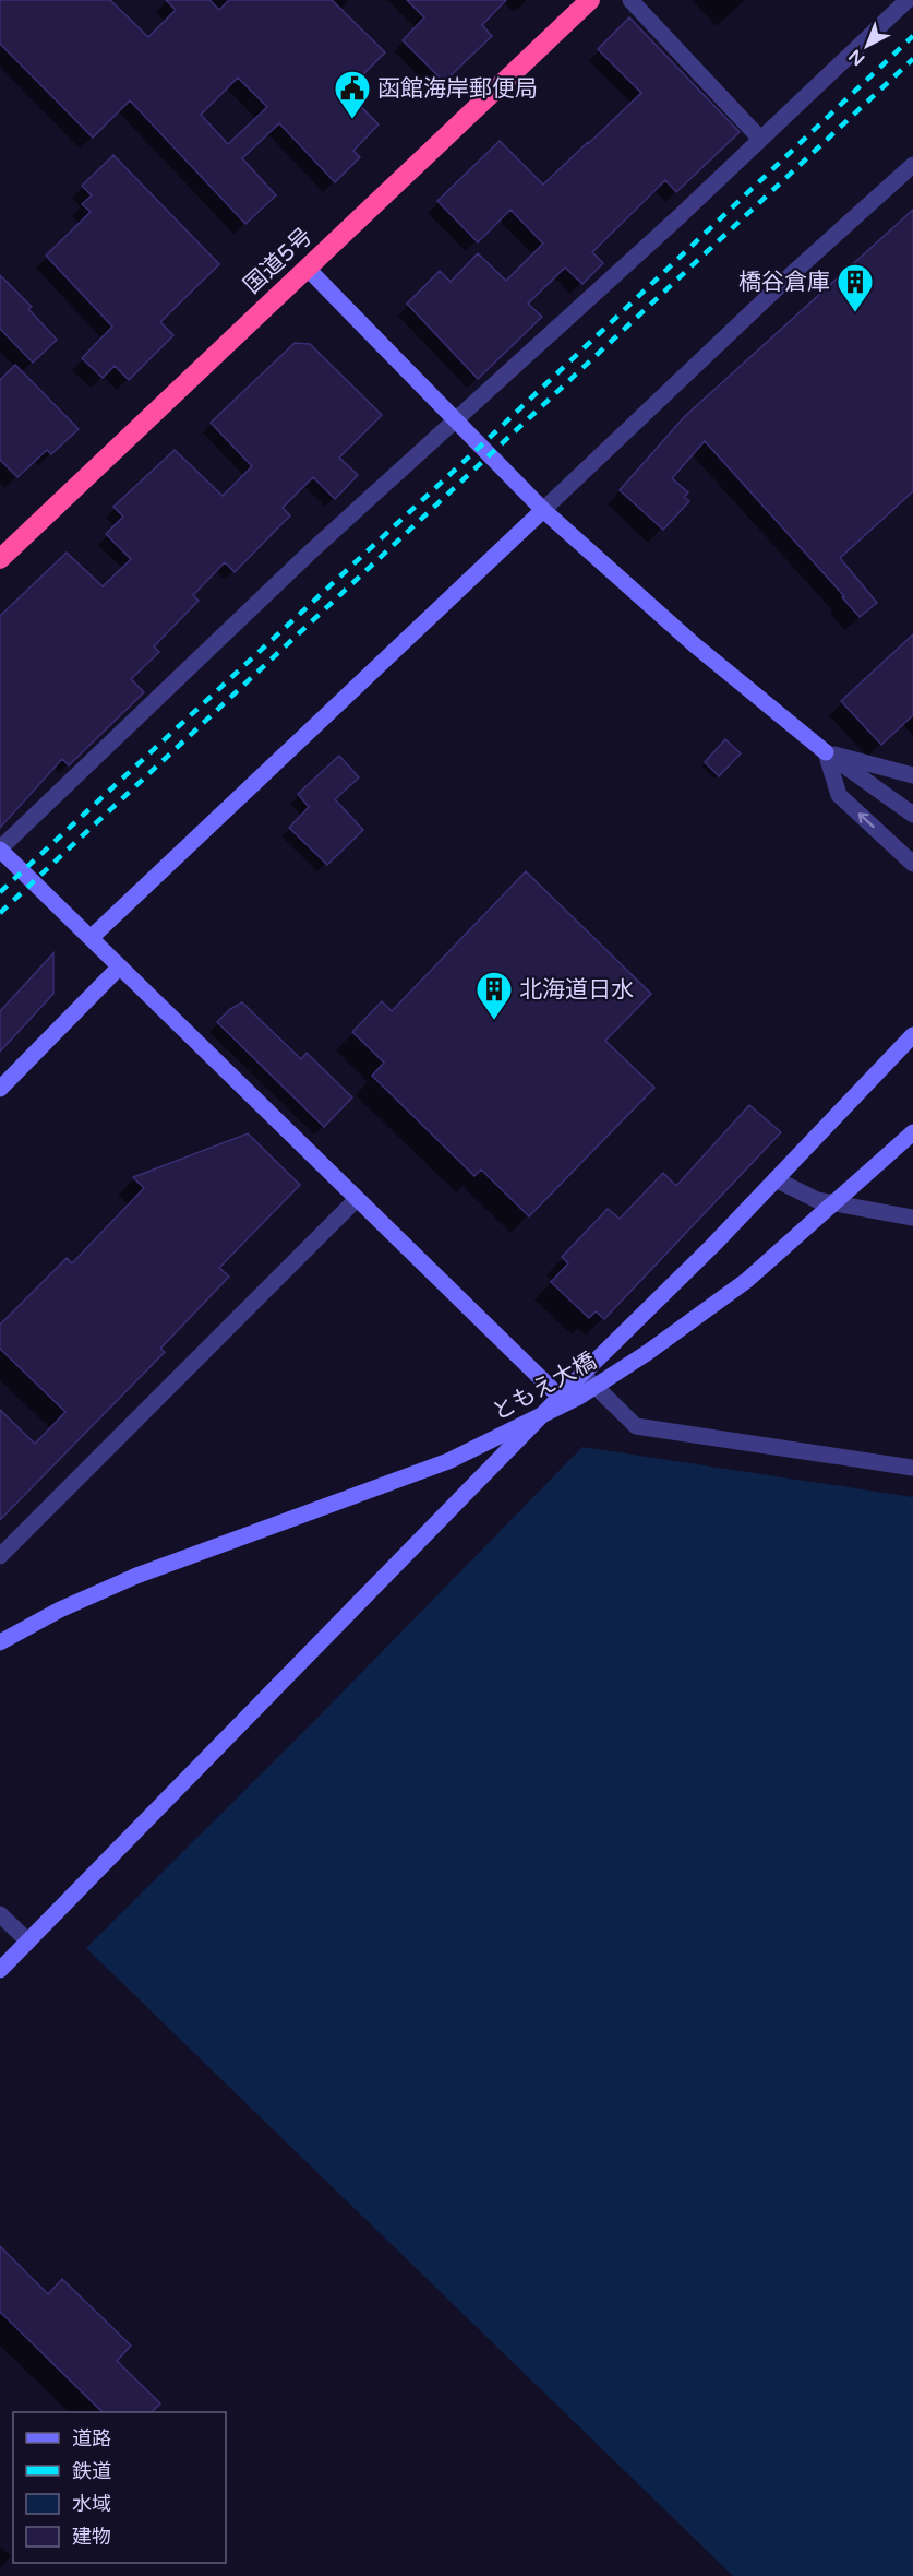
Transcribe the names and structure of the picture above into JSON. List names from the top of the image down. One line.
{"streets":{"highway":["国道5号"],"street":["ともえ大橋"]},"places":{"public building":["函館海岸郵便局"],"building":["橋谷倉庫","北海道日水"]},"legend":["道路","鉄道","水域","建物"],"north":"bottom left"}
